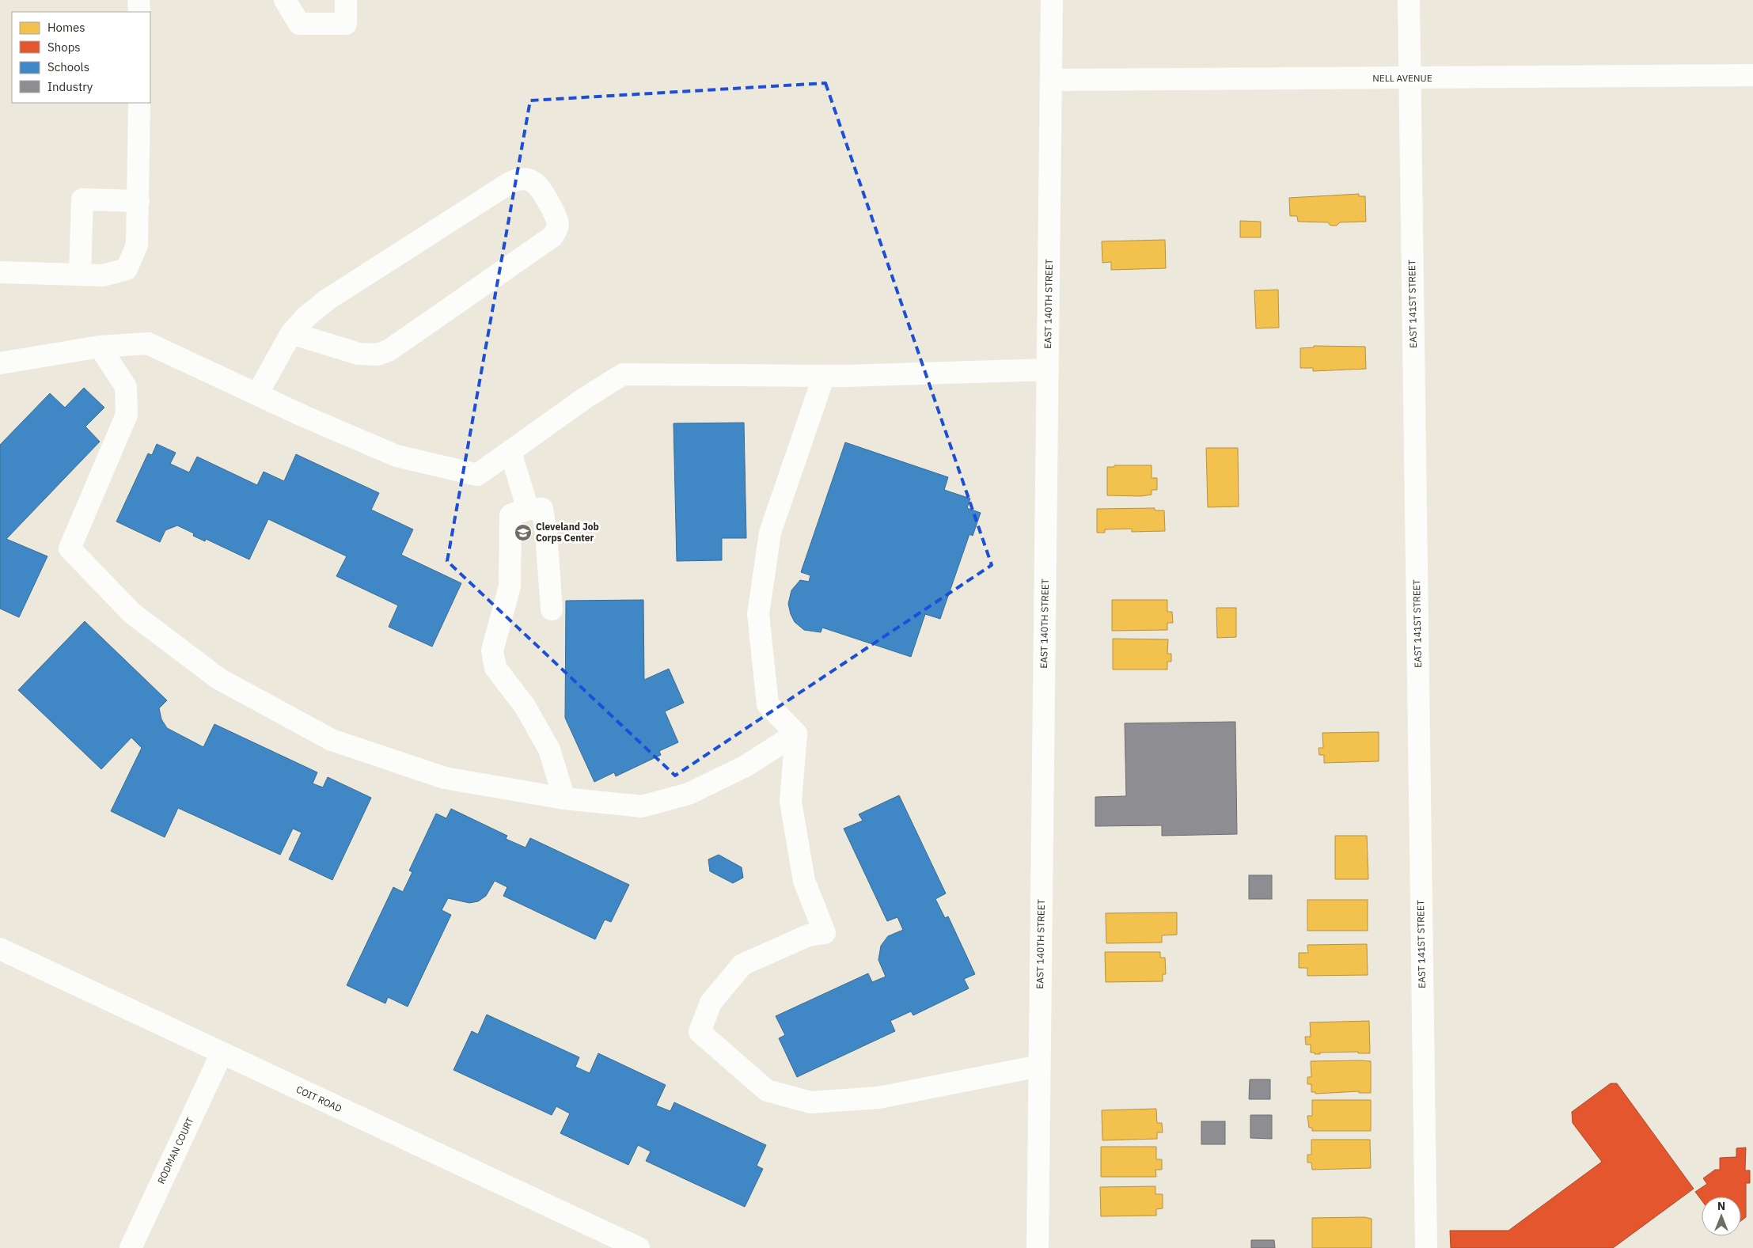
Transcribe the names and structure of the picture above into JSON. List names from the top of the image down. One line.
{"streets":{"street":["NELL AVENUE","EAST 140TH STREET","EAST 141ST STREET","COIT ROAD","RODMAN COURT"]},"crossings":[["NELL AVENUE","EAST 140TH STREET"],["NELL AVENUE","EAST 141ST STREET"],["COIT ROAD","RODMAN COURT"]],"places":{"school or university":["Cleveland Job Corps Center"]},"legend":["Homes","Shops","Schools","Industry"],"north":"top"}
